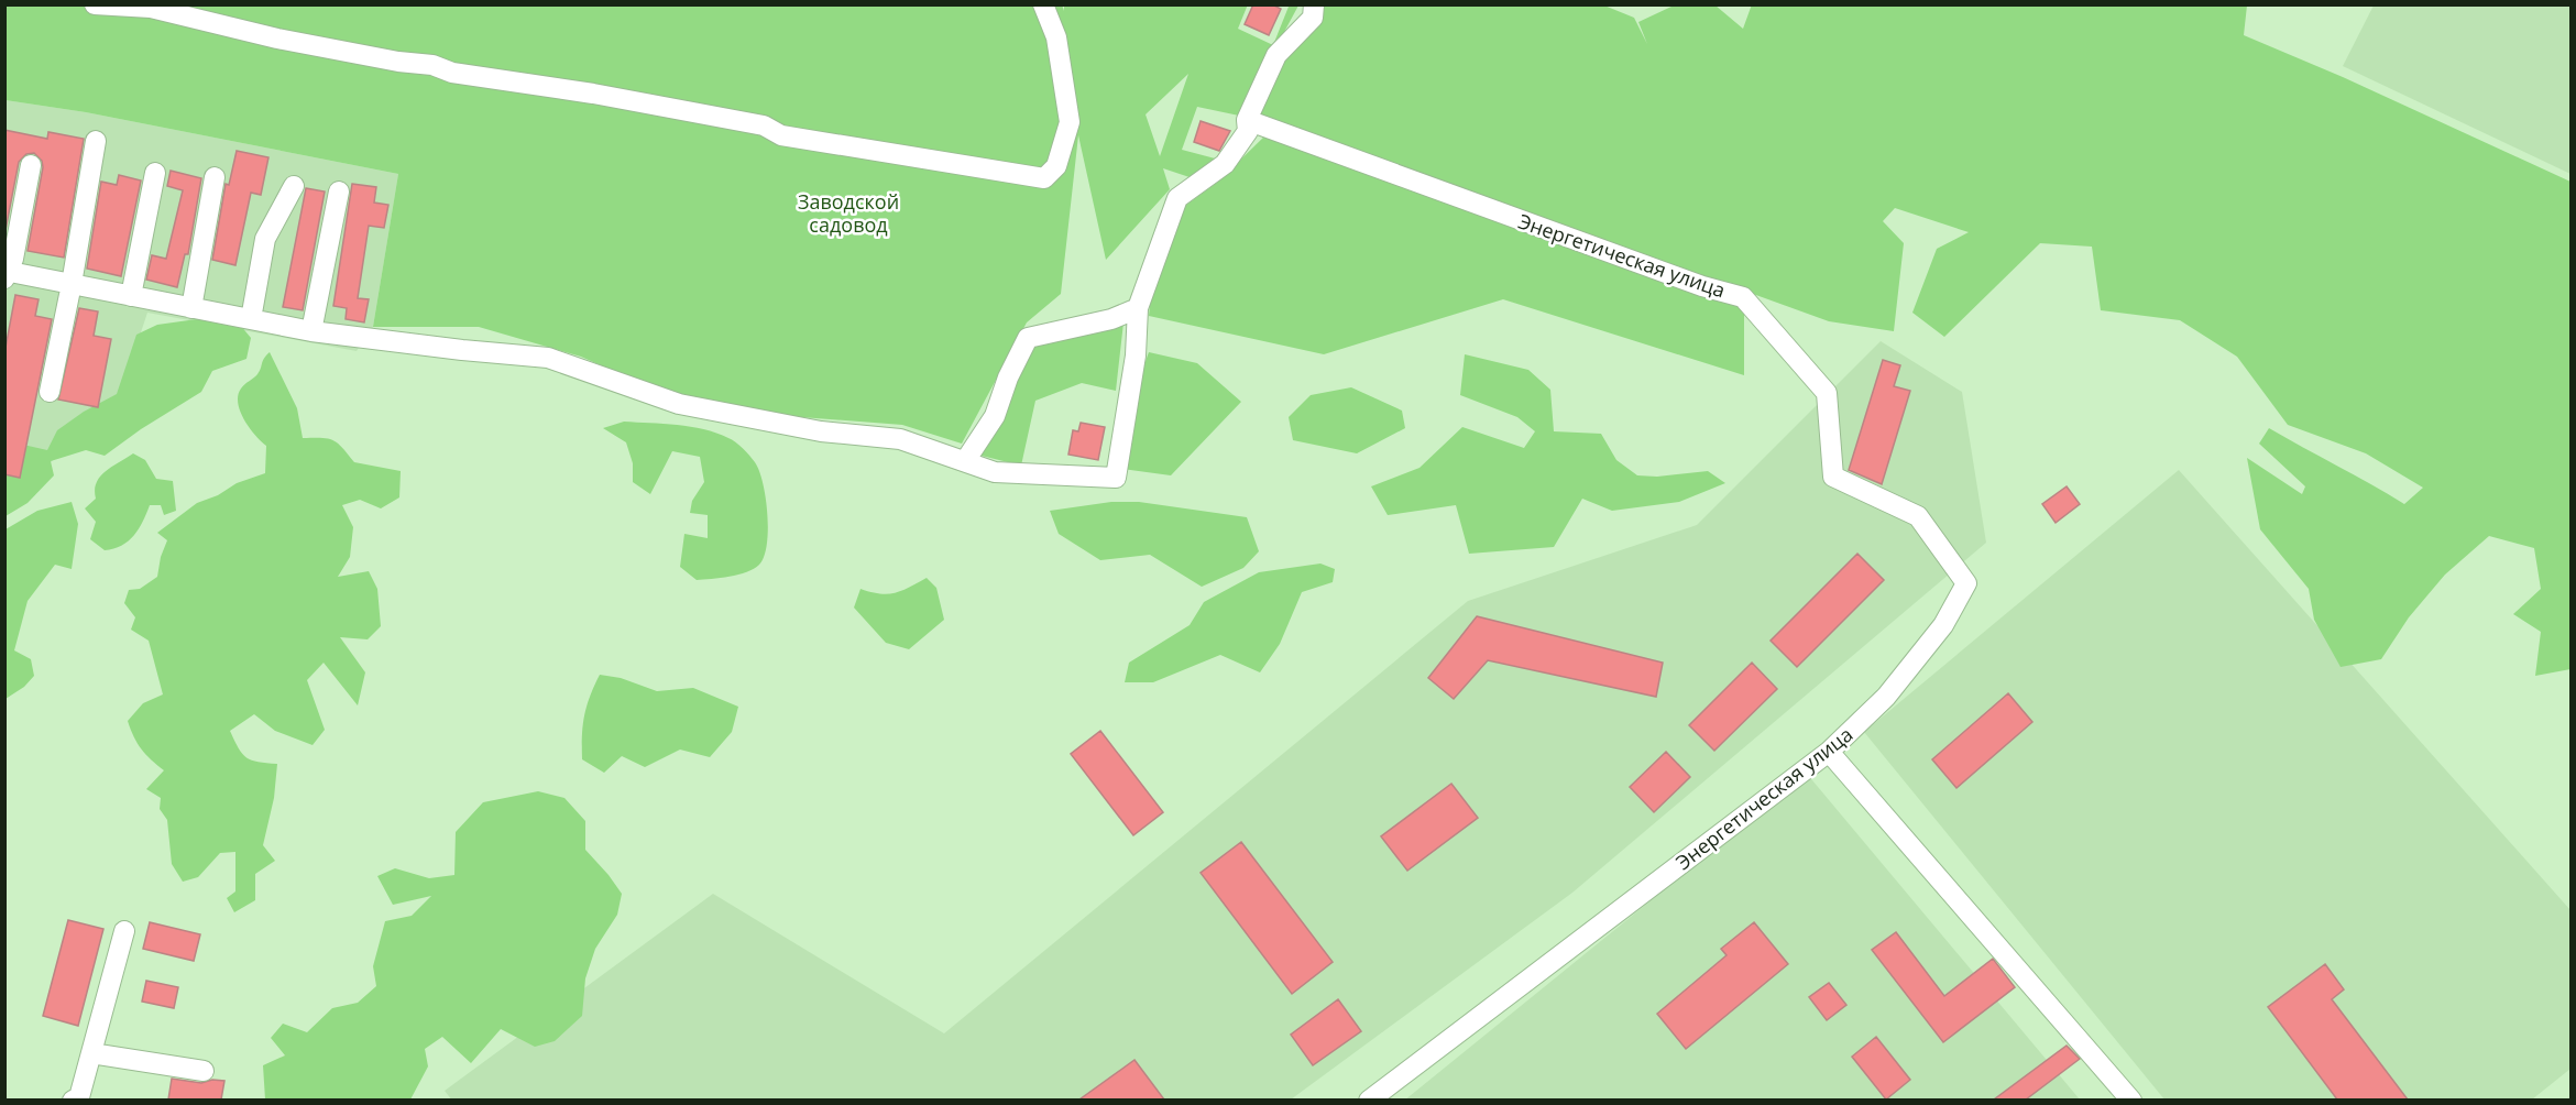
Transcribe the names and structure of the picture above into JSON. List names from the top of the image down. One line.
{"streets":{"street":["Энергетическая улица"]},"parks":["Заводской садовод"]}
